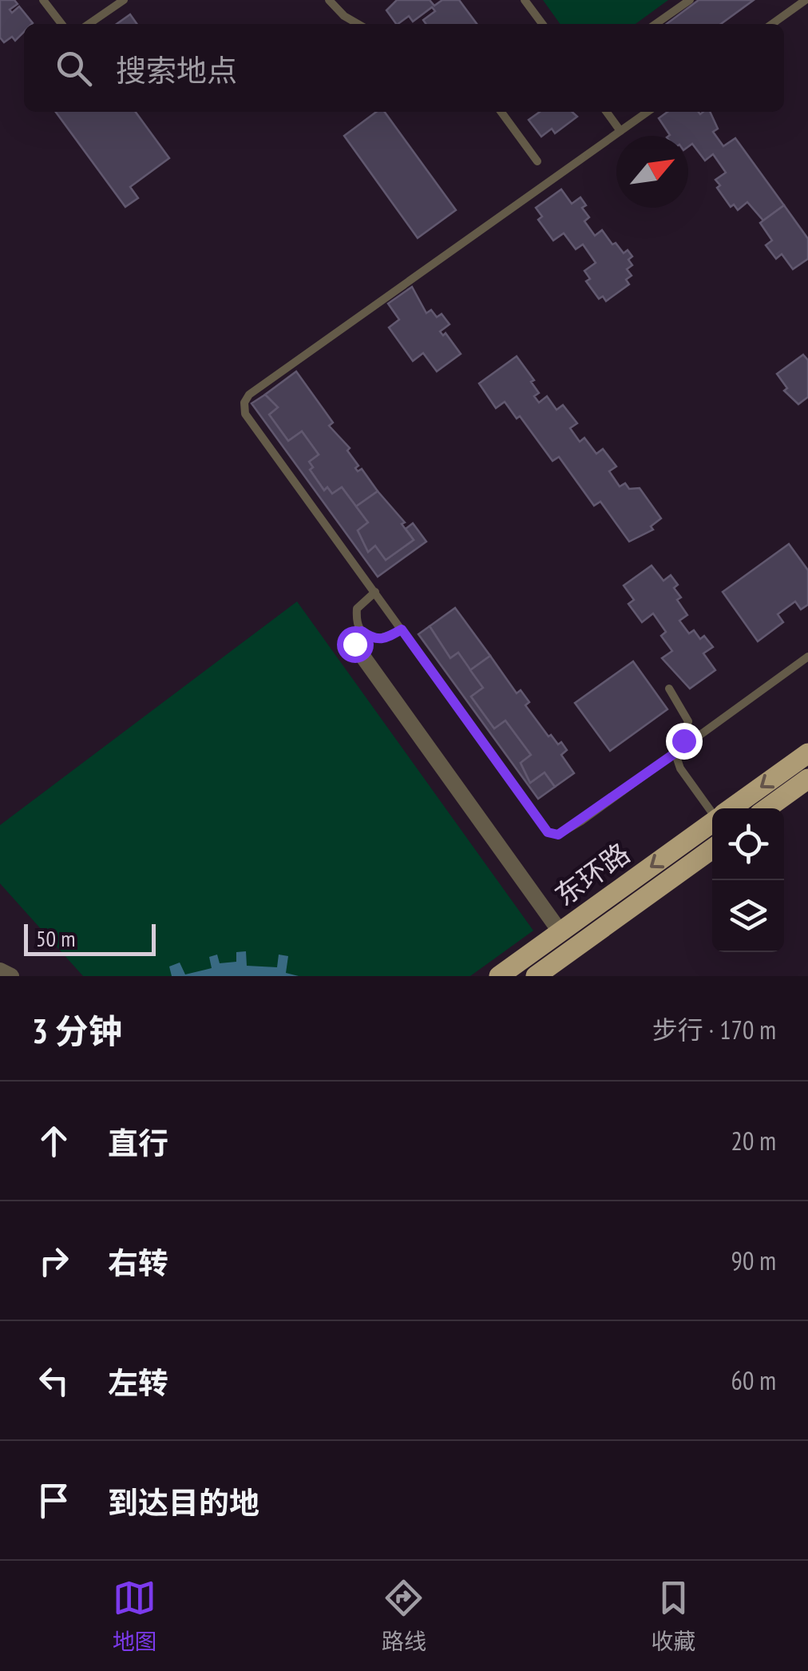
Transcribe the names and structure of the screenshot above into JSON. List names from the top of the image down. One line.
{"streets":{"main road":["东环路"]},"scale_bar":"50 m","north":"top right","page":{"search":"搜索地点","scale":"50 m","heading":["3 分钟","步行 · 170 m"],"list":[["直行","20 m"],["右转","90 m"],["左转","60 m"],"到达目的地"],"nav":["地图","路线","收藏"]}}
